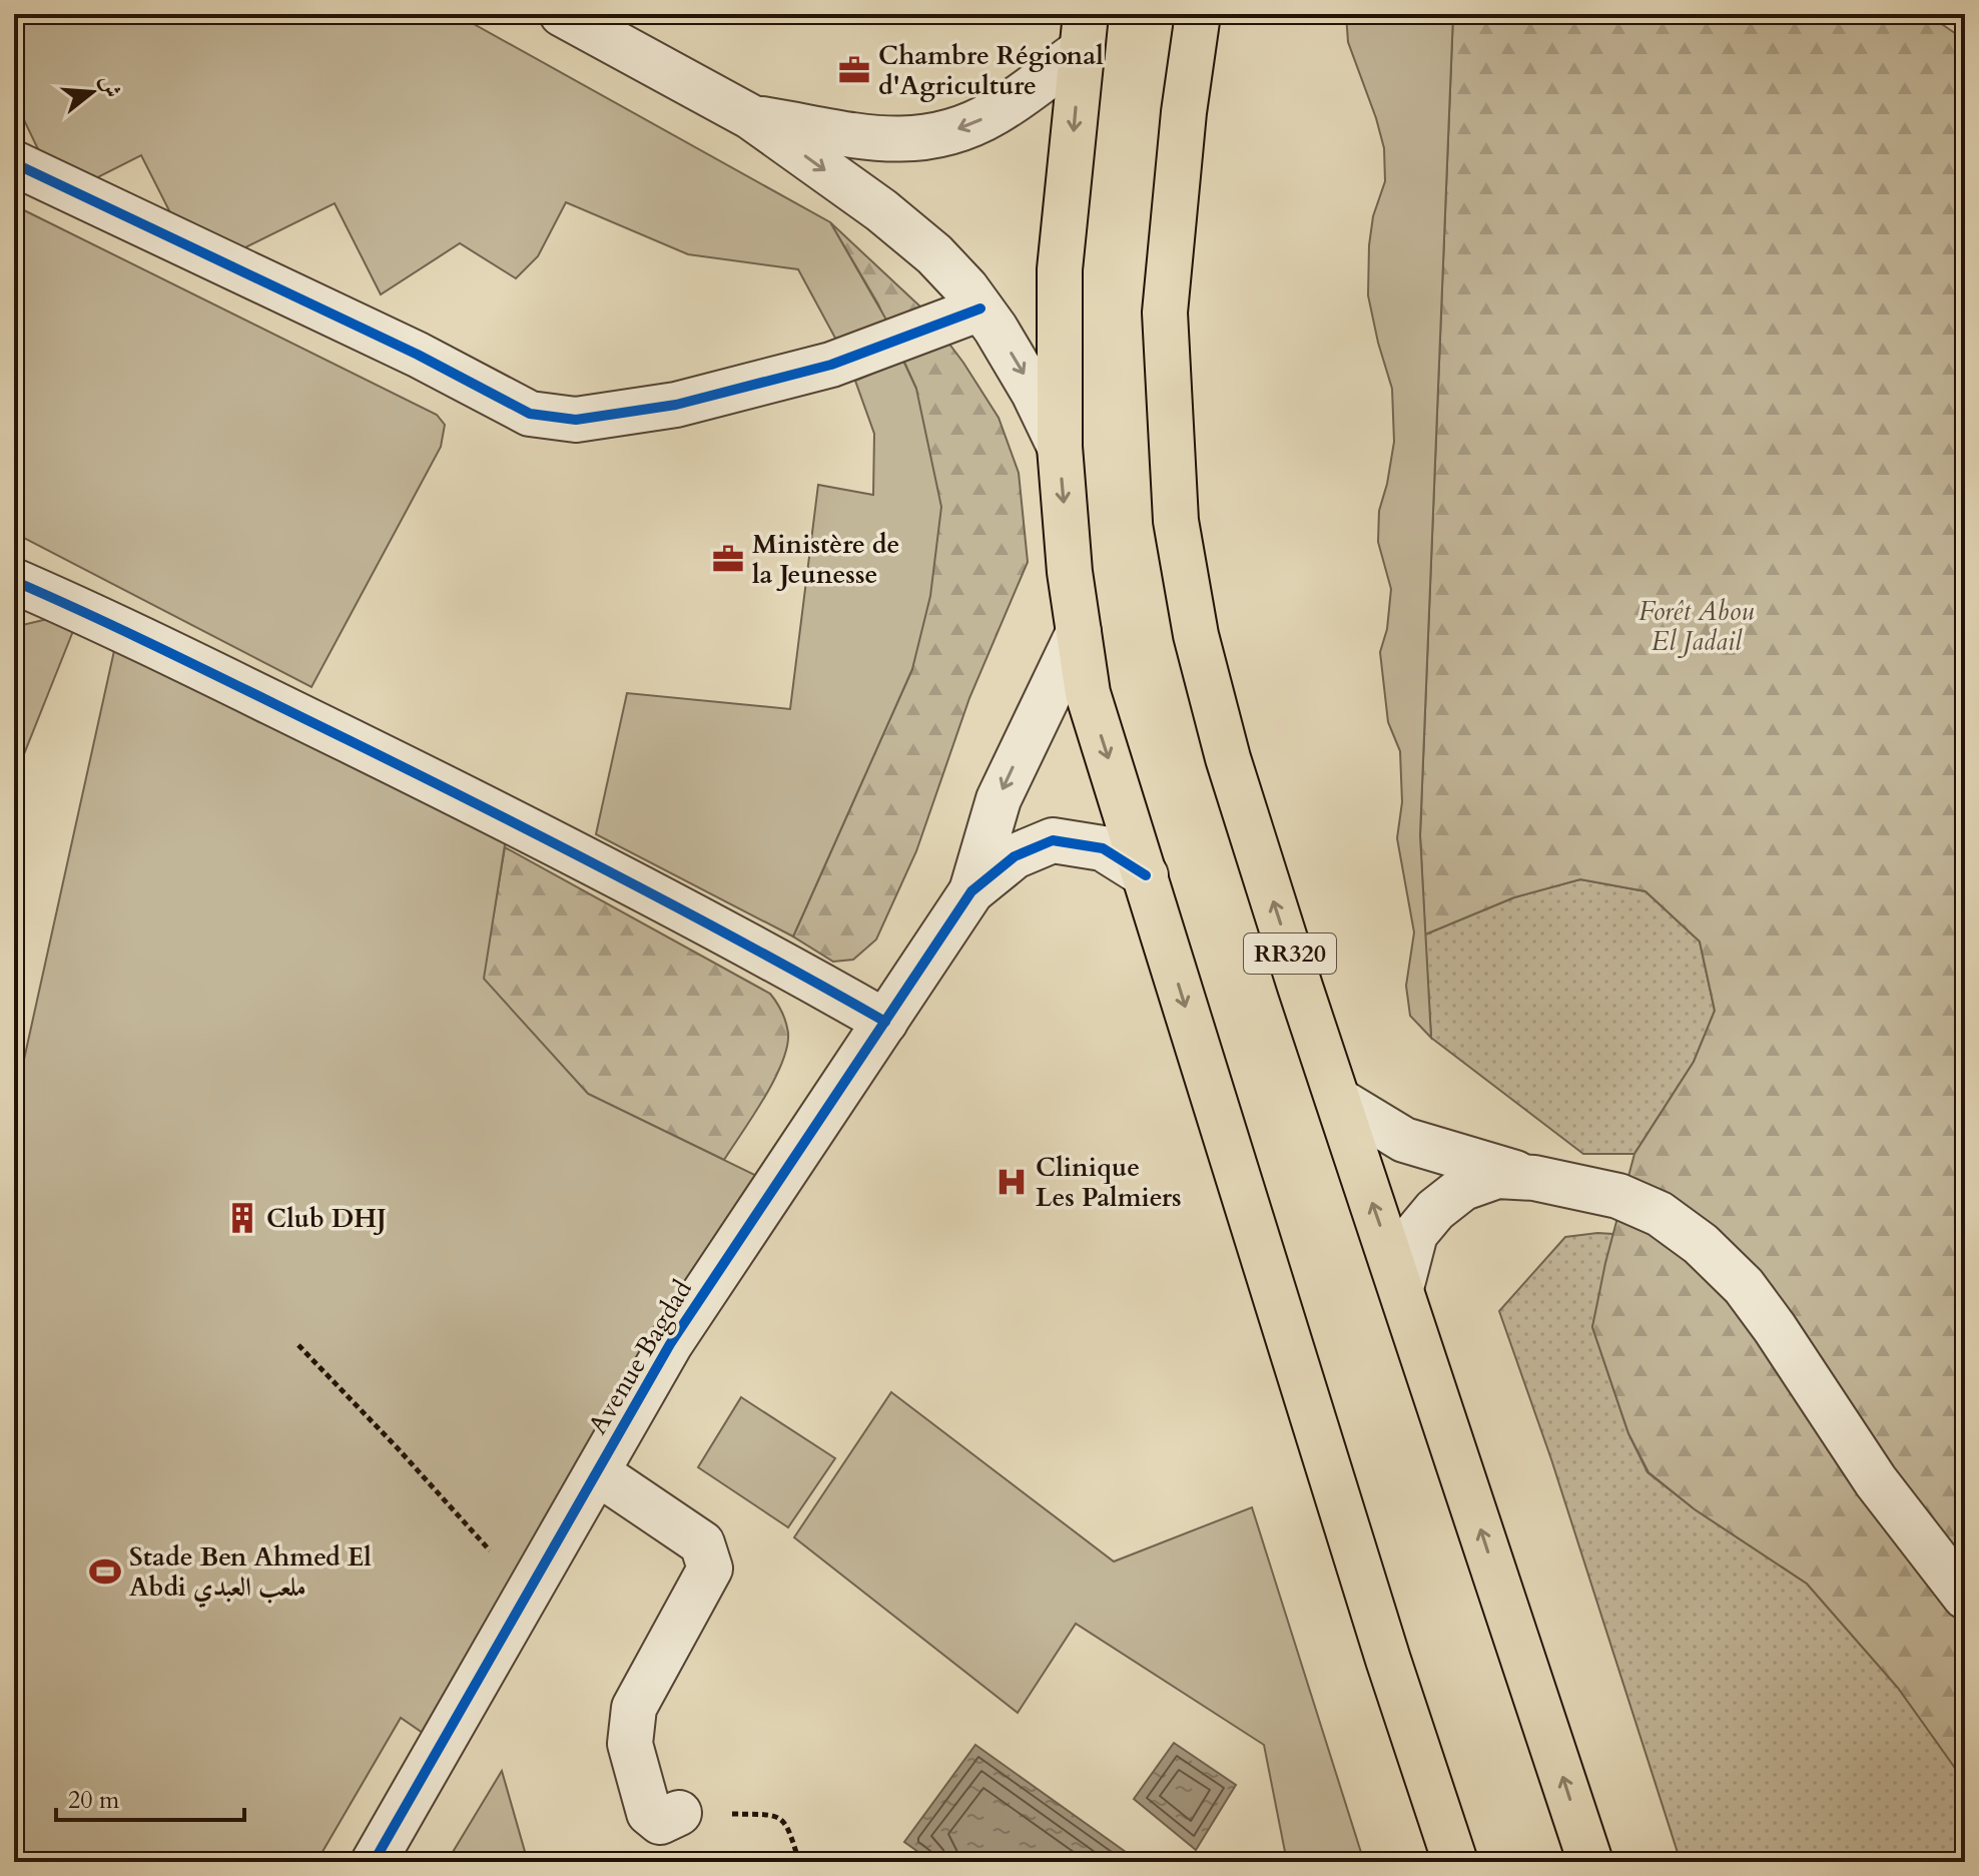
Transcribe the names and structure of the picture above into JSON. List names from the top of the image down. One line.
{"streets":{"highway":["RR320"],"street":["Avenue Bagdad"]},"parks":["Forêt Abou El Jadail"],"places":{"office":["Chambre Régional d'Agriculture","Ministère de la Jeunesse"],"hospital":["Clinique Les Palmiers"],"building":["Club DHJ"],"sports":["Stade Ben Ahmed El Abdi ملعب العبدي"]},"scale_bar":"20 m","north":"right"}
